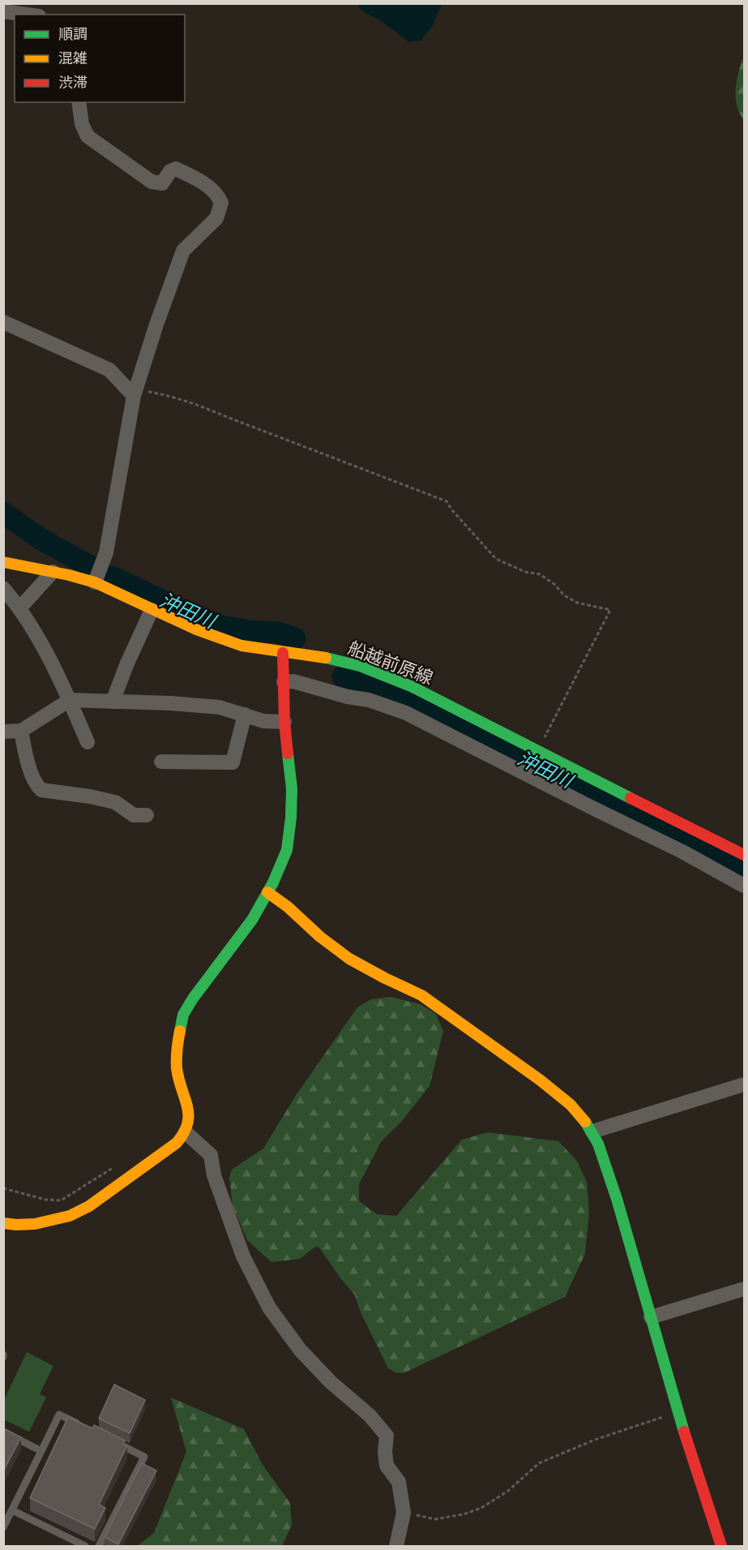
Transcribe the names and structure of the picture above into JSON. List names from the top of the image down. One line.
{"streets":{"street":["船越前原線"]},"water":["沖田川"],"legend":["順調","混雑","渋滞"]}
